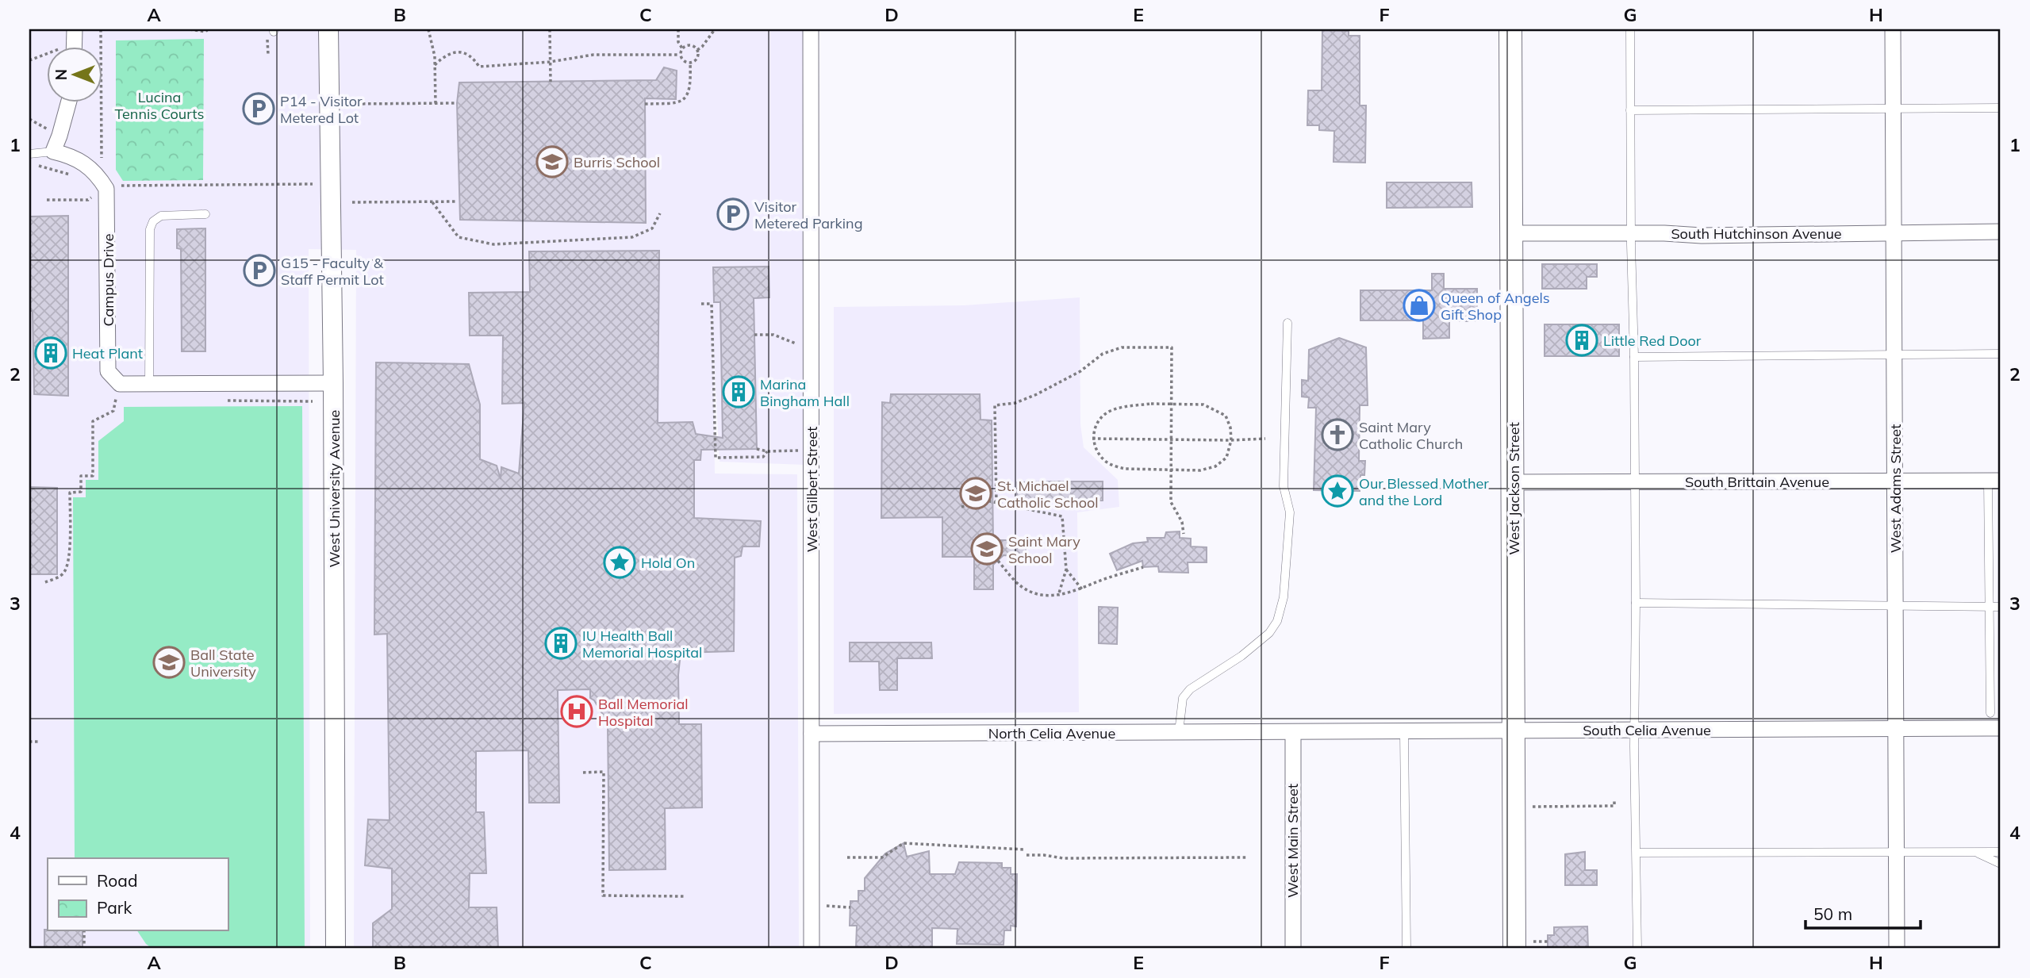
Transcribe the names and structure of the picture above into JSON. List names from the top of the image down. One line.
{"streets":{"main road":["West Jackson Street"],"street":["South Hutchinson Avenue","Campus Drive","South Brittain Avenue","West University Avenue","West Adams Street","West Gilbert Street","South Celia Avenue","North Celia Avenue","West Main Street"]},"crossings":[["South Hutchinson Avenue","West Jackson Street"],["South Hutchinson Avenue","West Adams Street"],["Campus Drive","West University Avenue"],["South Brittain Avenue","West Jackson Street"],["South Brittain Avenue","West Adams Street"],["West Jackson Street","South Celia Avenue"],["West Adams Street","South Celia Avenue"],["West Gilbert Street","North Celia Avenue"],["South Celia Avenue","North Celia Avenue"],["South Celia Avenue","West Main Street"],["North Celia Avenue","West Main Street"]],"parks":["Lucina Tennis Courts"],"places":{"parking":["P14 - Visitor Metered Lot","Visitor Metered Parking","G15 - Faculty & Staff Permit Lot"],"school or university":["Burris School","St. Michael Catholic School","Saint Mary School","Ball State University"],"shop":["Queen of Angels Gift Shop"],"building":["Little Red Door","Heat Plant","Marina Bingham Hall","IU Health Ball Memorial Hospital"],"church":["Saint Mary Catholic Church"],"place":["Our Blessed Mother and the Lord","Hold On"],"hospital":["Ball Memorial Hospital"]},"legend":["Road","Park"],"scale_bar":"50 m","north":"left","grid":{"columns":["A","B","C","D","E","F","G","H"],"rows":["1","2","3","4"]}}
